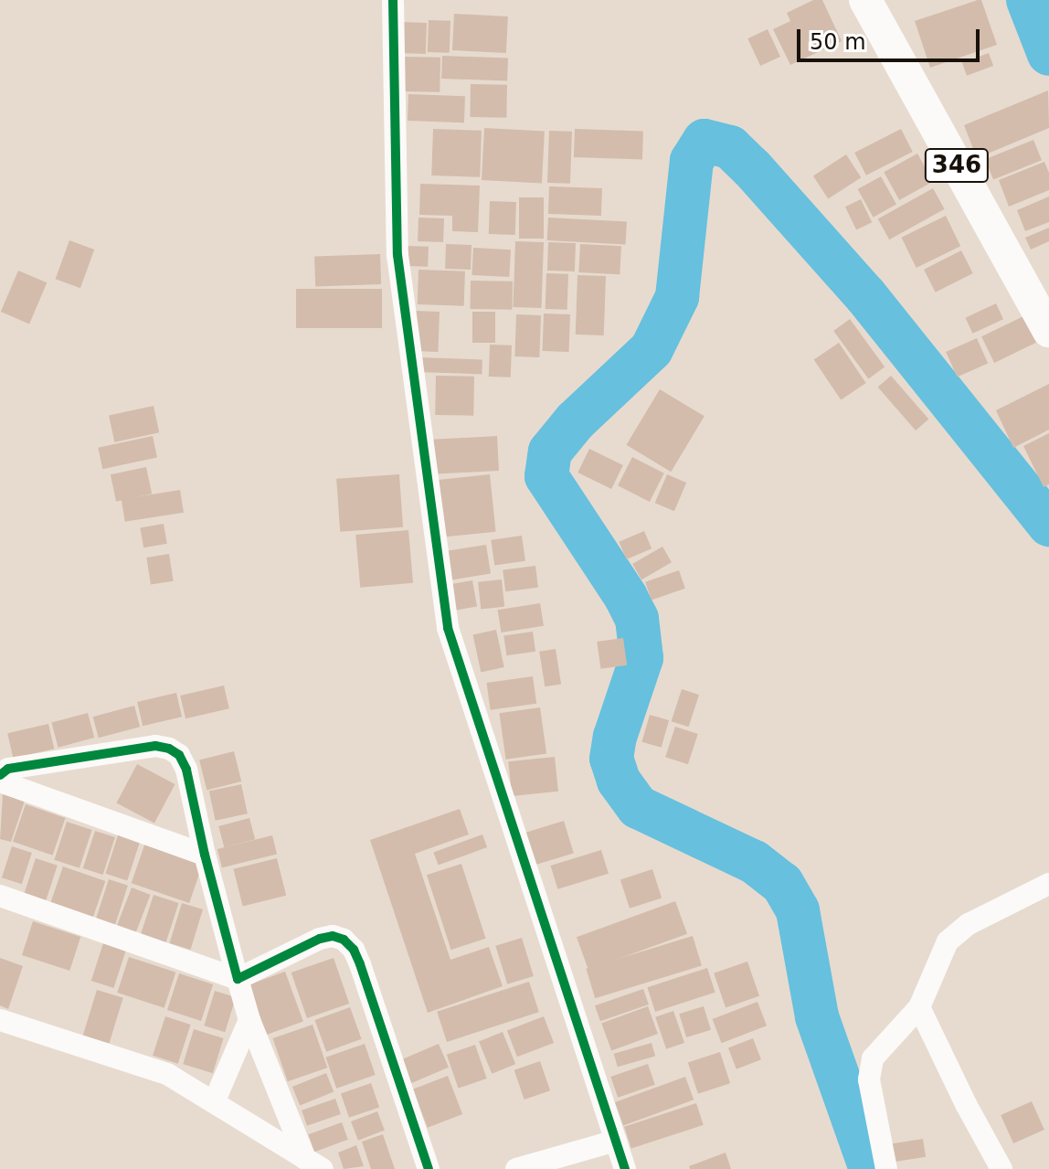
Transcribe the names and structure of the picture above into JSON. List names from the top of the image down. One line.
{"streets":{"main road":["346"]},"scale_bar":"50 m"}
